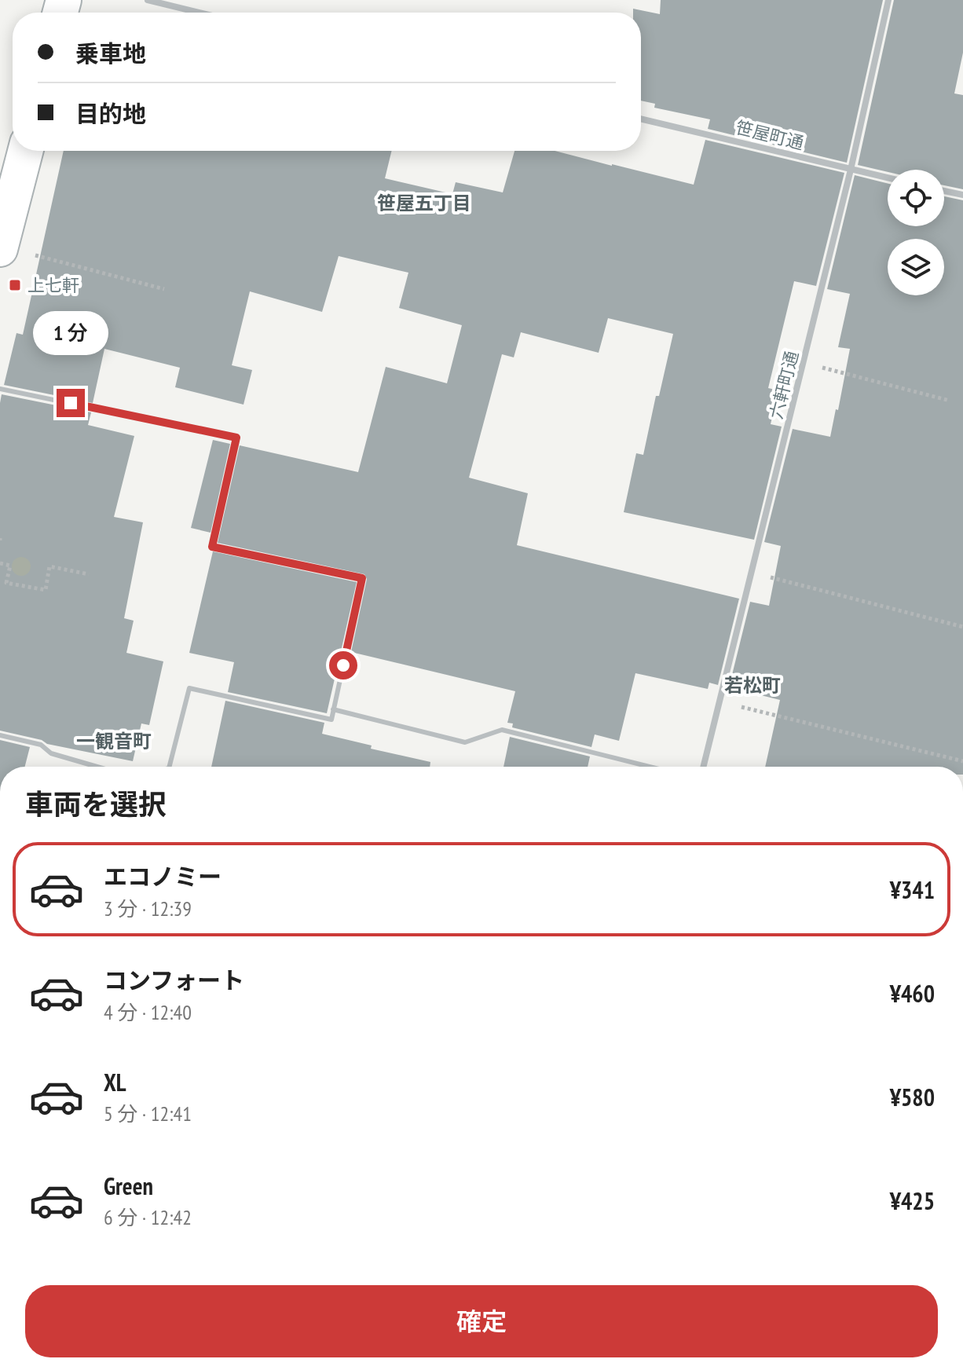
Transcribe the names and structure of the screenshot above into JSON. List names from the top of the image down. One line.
{"streets":{"street":["笹屋町通","六軒町通"]},"crossings":[["笹屋町通","六軒町通"]],"districts":["笹屋五丁目","若松町","一観音町"],"places":{"transit":["上七軒"]},"page":{"banner":["乗車地","目的地"],"bubble":"1 分","heading":"車両を選択","list":[{"name":"エコノミー","note":"3 分 · 12:39","value":"¥341"},{"name":"コンフォート","note":"4 分 · 12:40","value":"¥460"},{"name":"XL","note":"5 分 · 12:41","value":"¥580"},{"name":"Green","note":"6 分 · 12:42","value":"¥425"}],"buttons":"確定"}}
